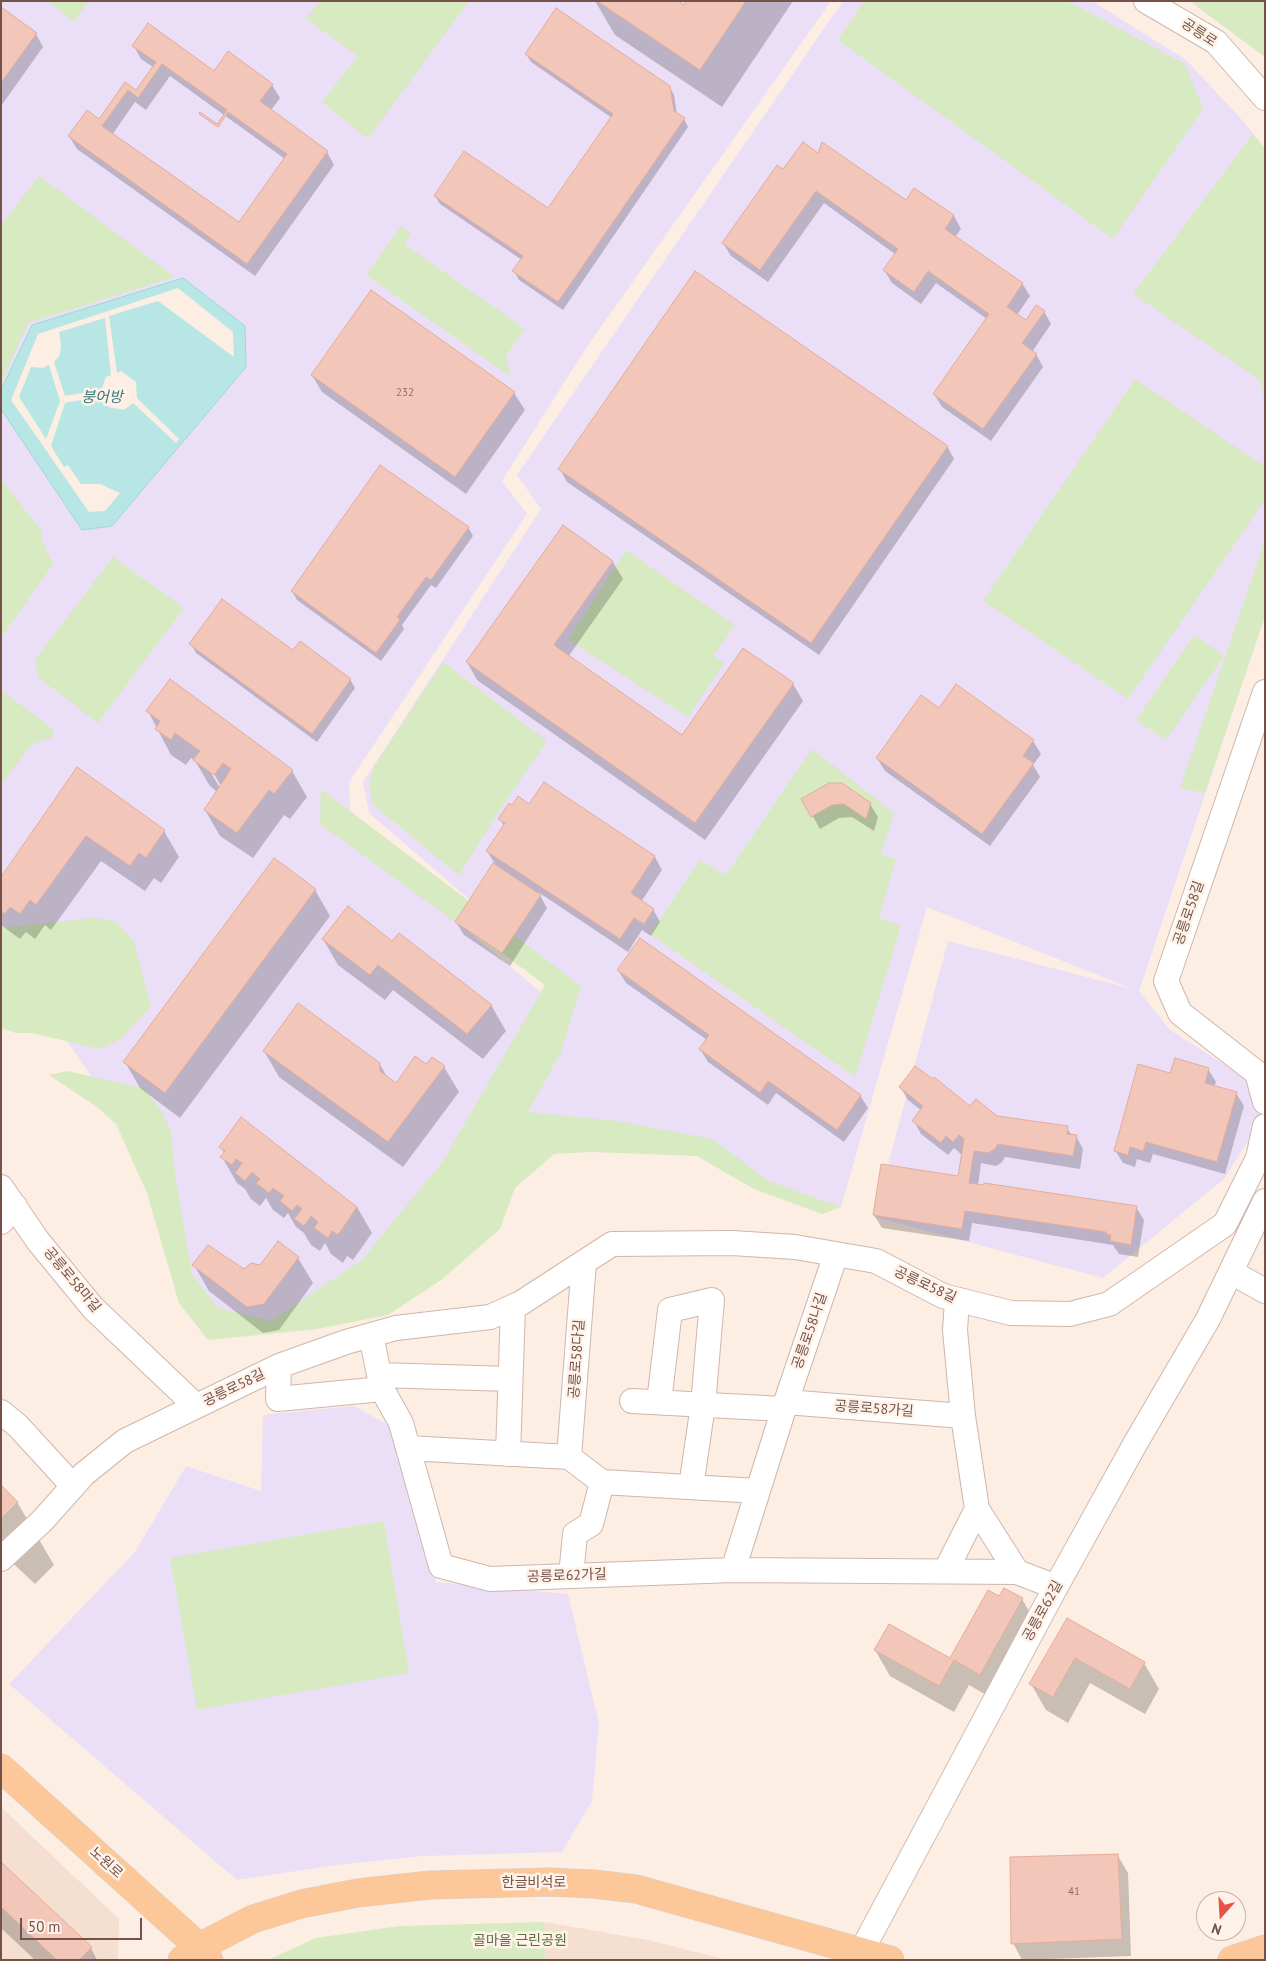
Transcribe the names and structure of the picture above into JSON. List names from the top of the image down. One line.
{"streets":{"main road":["노원로","한글비석로"],"street":["공릉로","공릉로58길","공릉로58마길","공릉로58나길","공릉로58다길","공릉로58가길","공릉로62가길","공릉로62길"]},"crossings":[["공릉로58길","공릉로58마길"],["공릉로58길","공릉로58나길"],["공릉로58길","공릉로58다길"],["공릉로58길","공릉로62가길"],["공릉로58나길","공릉로58가길"],["공릉로58나길","공릉로62가길"],["공릉로62가길","공릉로62길"],["공릉로62길","한글비석로"],["노원로","한글비석로"]],"water":["붕어방"],"parks":["골마을 근린공원"],"house_numbers":["232","41"],"scale_bar":"50 m","north":"bottom"}
